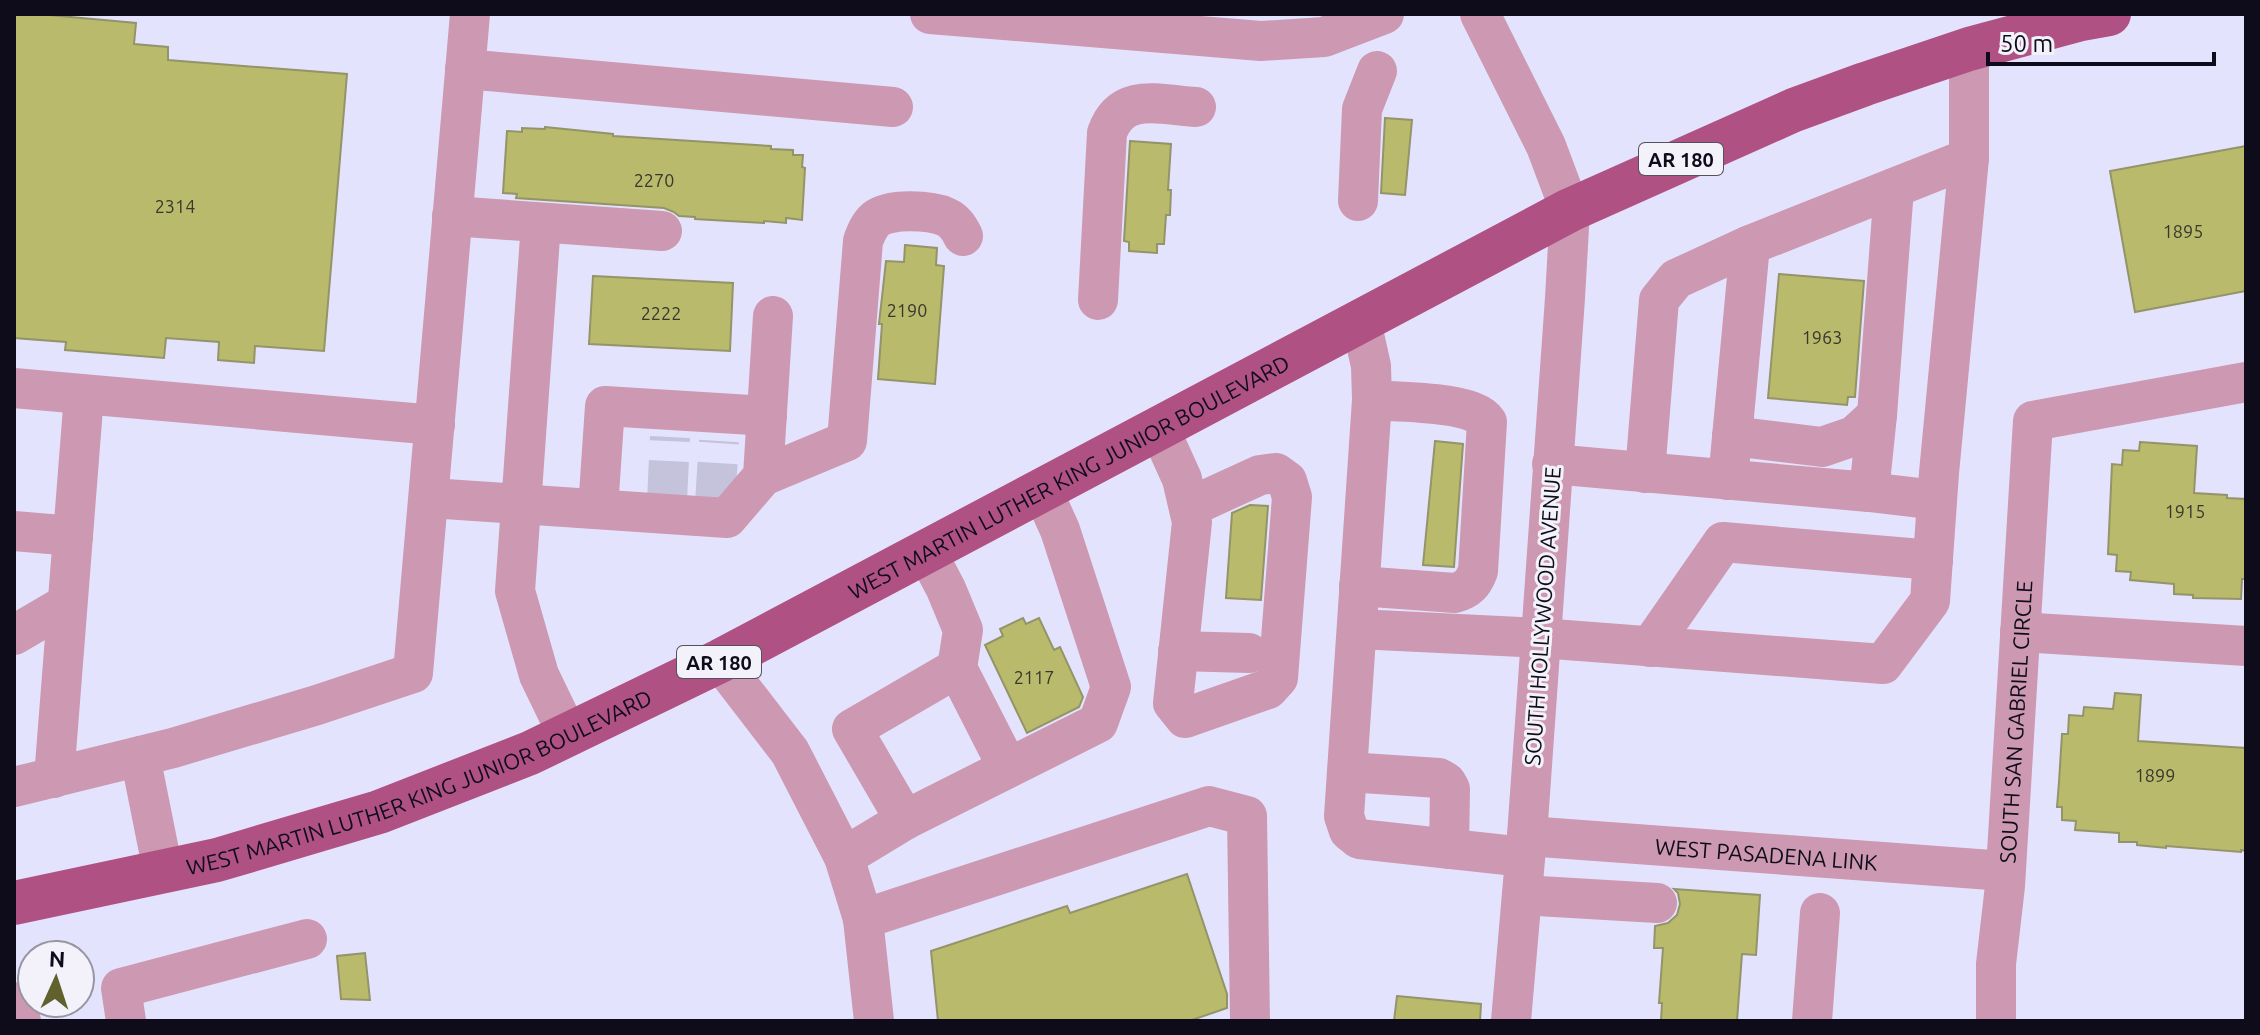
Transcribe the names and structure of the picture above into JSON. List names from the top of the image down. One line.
{"streets":{"main road":["AR 180","WEST MARTIN LUTHER KING JUNIOR BOULEVARD"],"street":["SOUTH HOLLYWOOD AVENUE","SOUTH SAN GABRIEL CIRCLE","WEST PASADENA LINK"]},"crossings":[["WEST MARTIN LUTHER KING JUNIOR BOULEVARD","SOUTH HOLLYWOOD AVENUE"],["SOUTH HOLLYWOOD AVENUE","WEST PASADENA LINK"],["SOUTH SAN GABRIEL CIRCLE","WEST PASADENA LINK"]],"house_numbers":["2270","2314","1895","2190","2222","1963","1915","2117","1899"],"scale_bar":"50 m","north":"top"}
